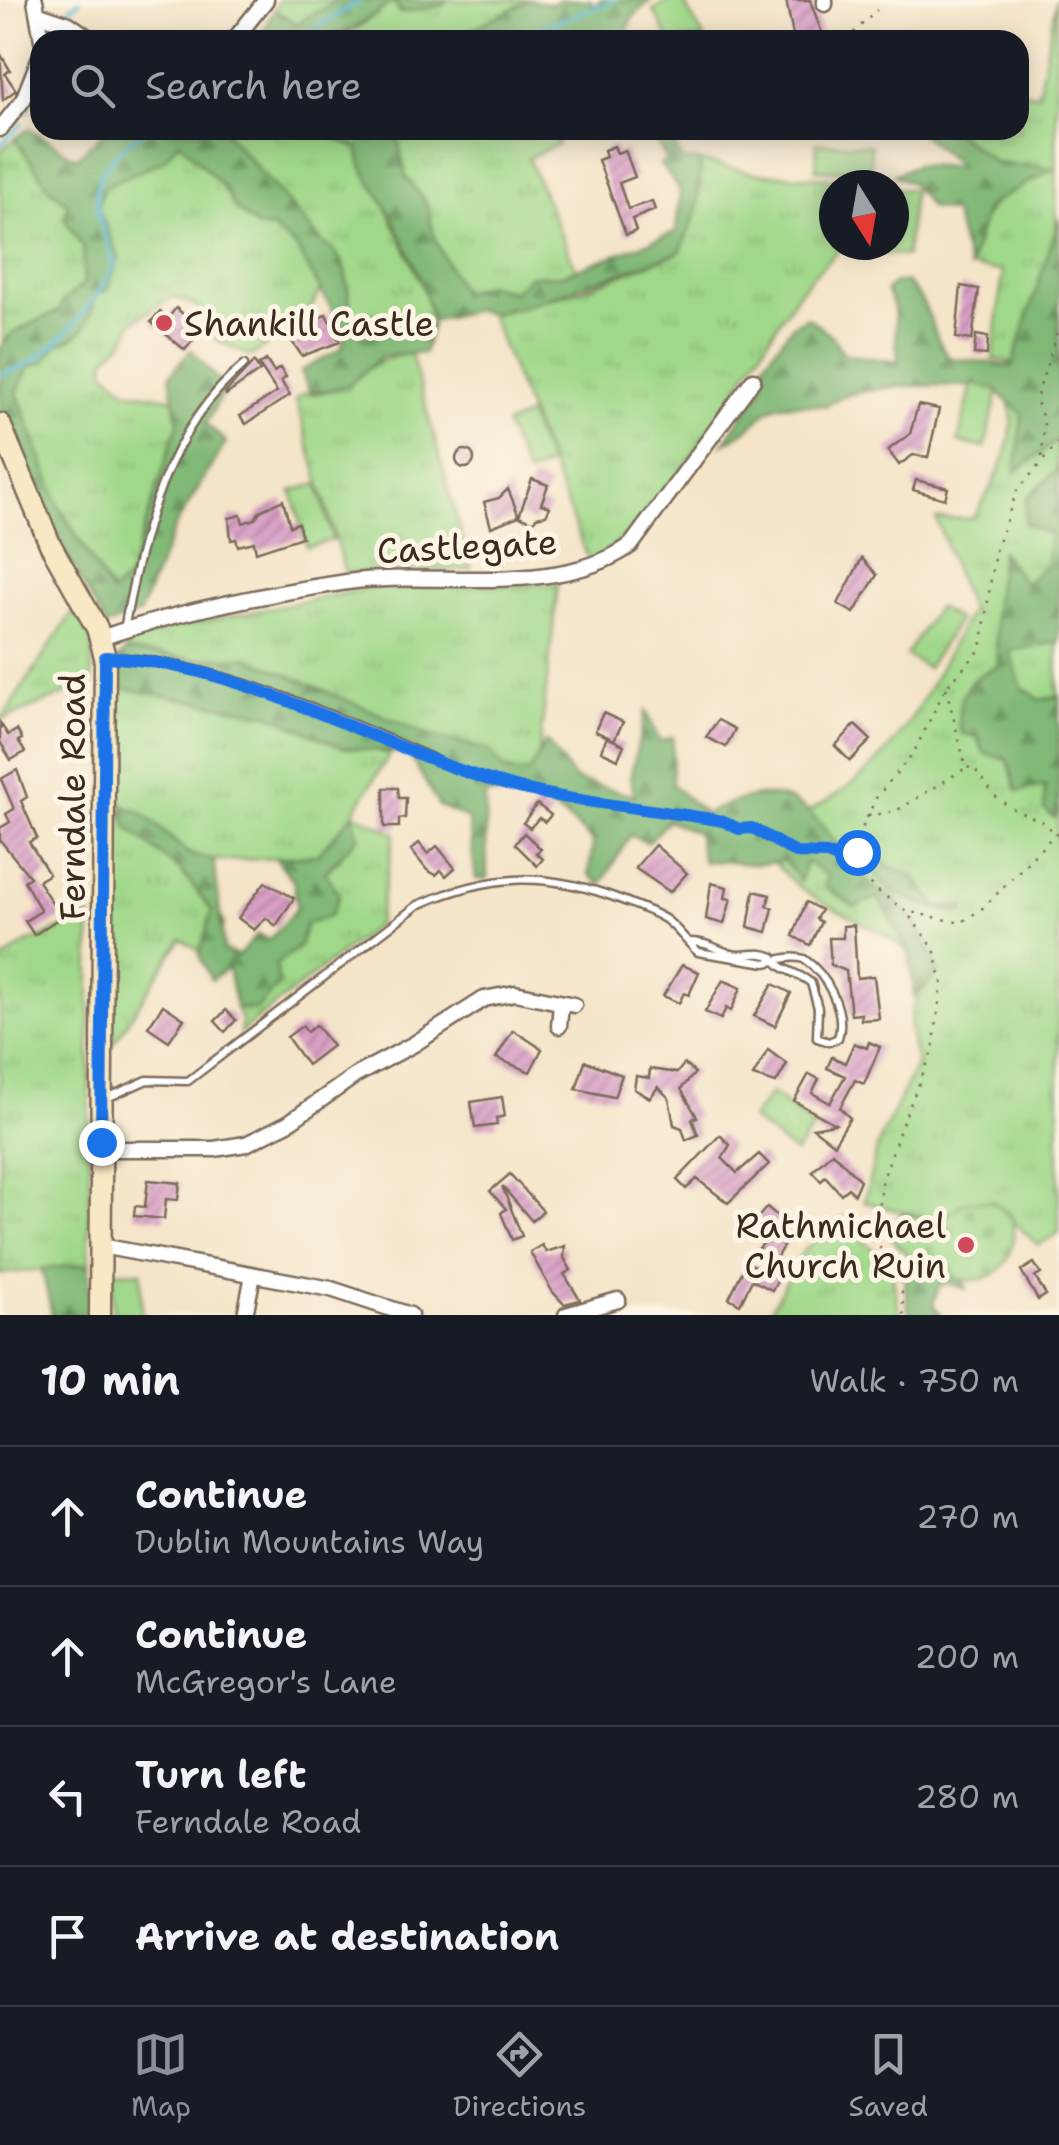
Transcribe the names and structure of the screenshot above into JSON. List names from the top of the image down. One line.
{"streets":{"street":["Castlegate","Ferndale Road"]},"crossings":[["Castlegate","Ferndale Road"]],"places":["Shankill Castle","Rathmichael Church Ruin"],"north":"bottom","page":{"search":"Search here","heading":["10 min","Walk · 750 m"],"list":[["Continue","Dublin Mountains Way","270 m"],["Continue","McGregor's Lane","200 m"],["Turn left","Ferndale Road","280 m"],"Arrive at destination"],"nav":["Map","Directions","Saved"]}}
